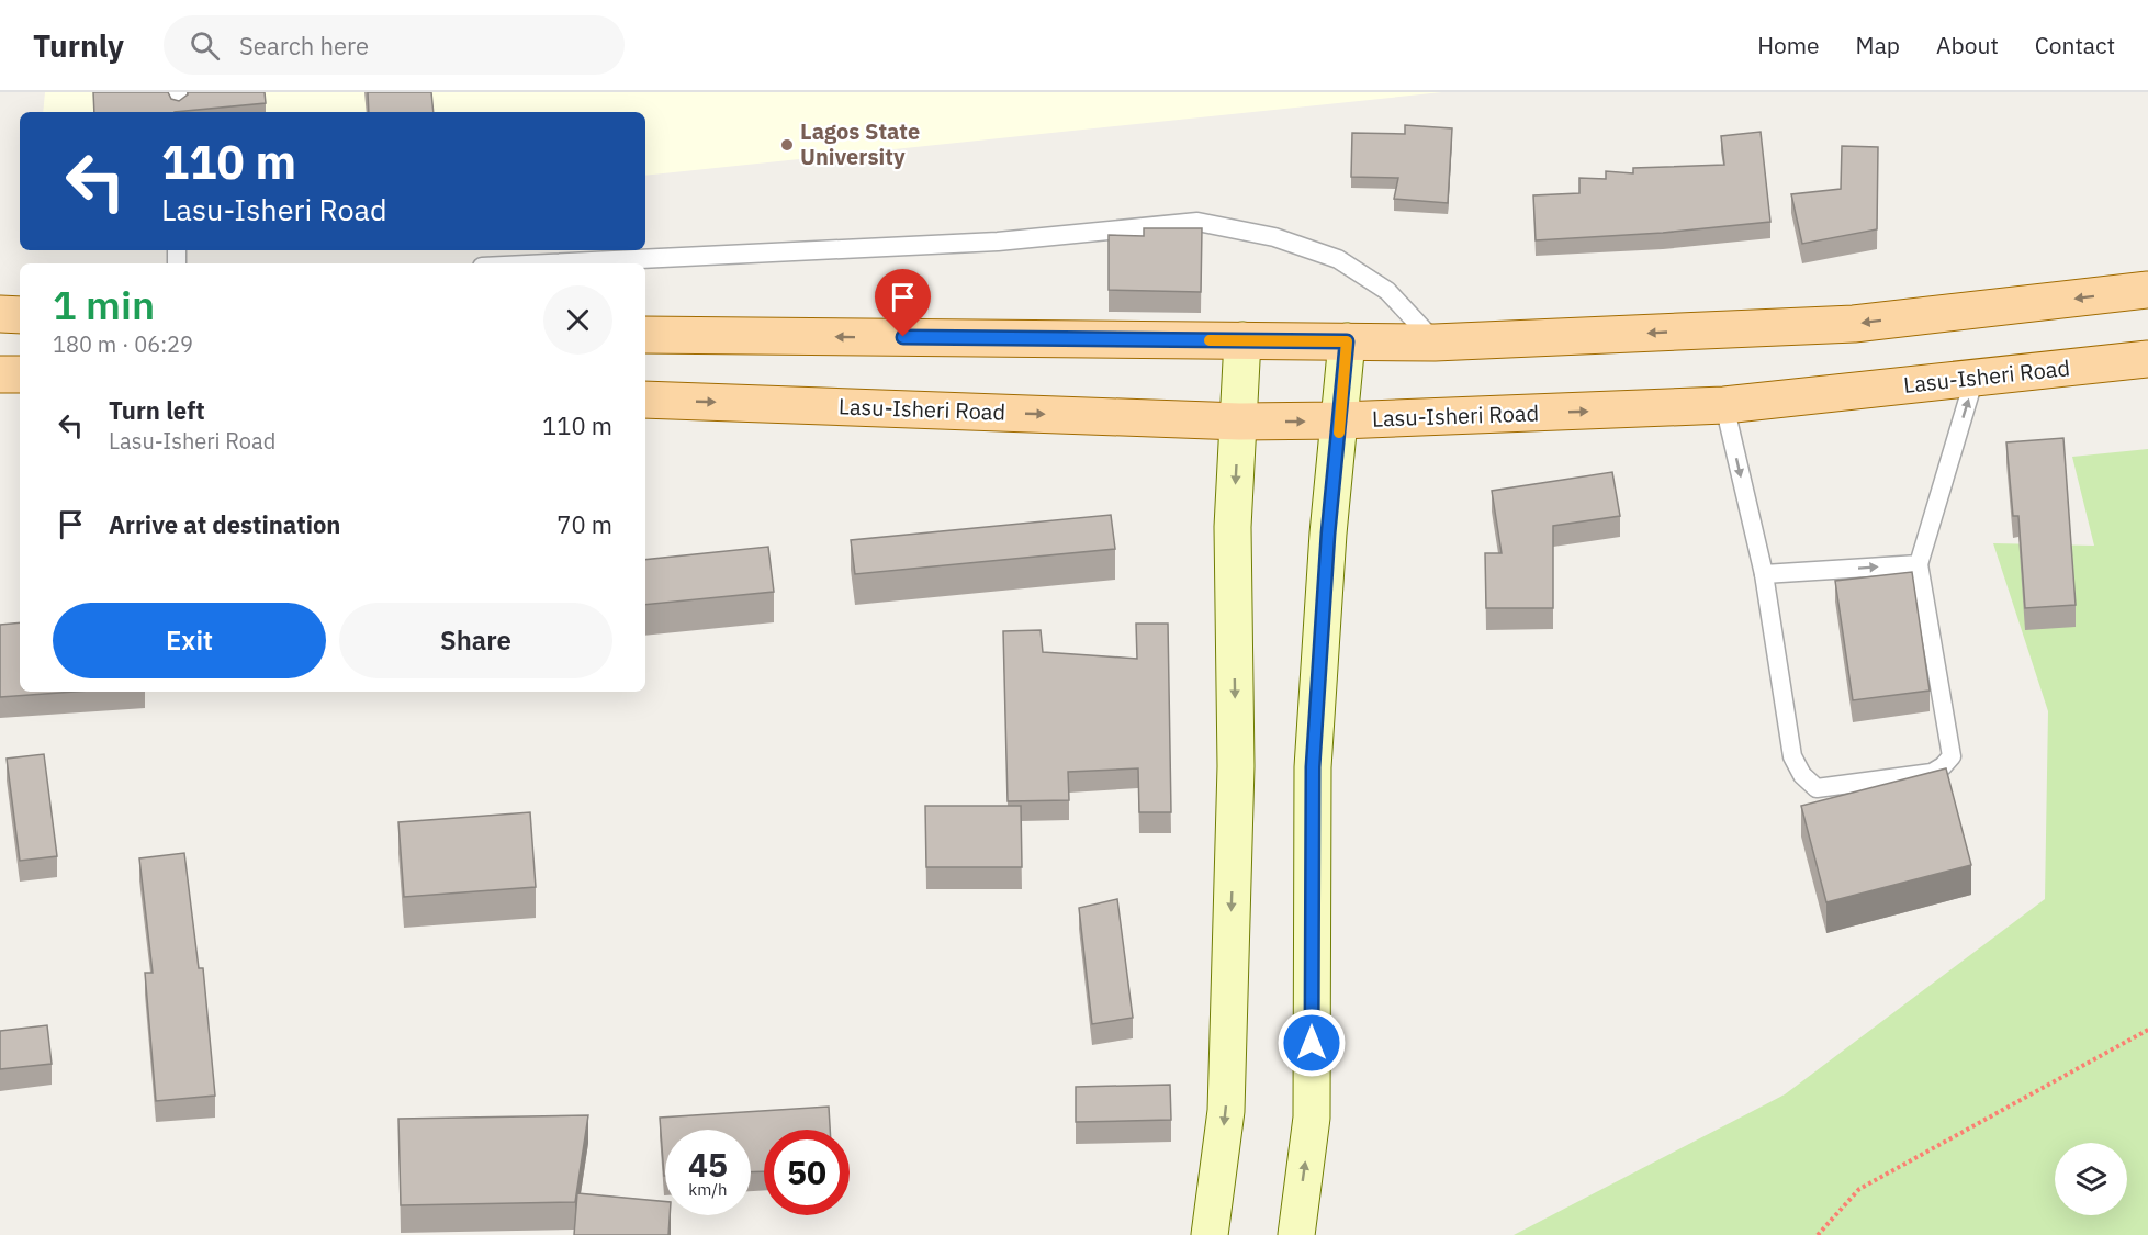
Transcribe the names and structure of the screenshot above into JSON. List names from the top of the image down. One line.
{"streets":{"main road":["Lasu-Isheri Road"]},"places":["Lagos State University"],"page":{"header":"Turnly","search":"Search here","nav":["Home","Map","About","Contact"],"turn":["110 m","Lasu-Isheri Road"],"heading":["1 min","180 m · 06:29"],"list":[{"name":"Turn left","note":"Lasu-Isheri Road","value":"110 m"},{"name":"Arrive at destination","value":"70 m"}],"buttons":["Exit","Share"],"speed":"45 km/h","limit":"50"}}
